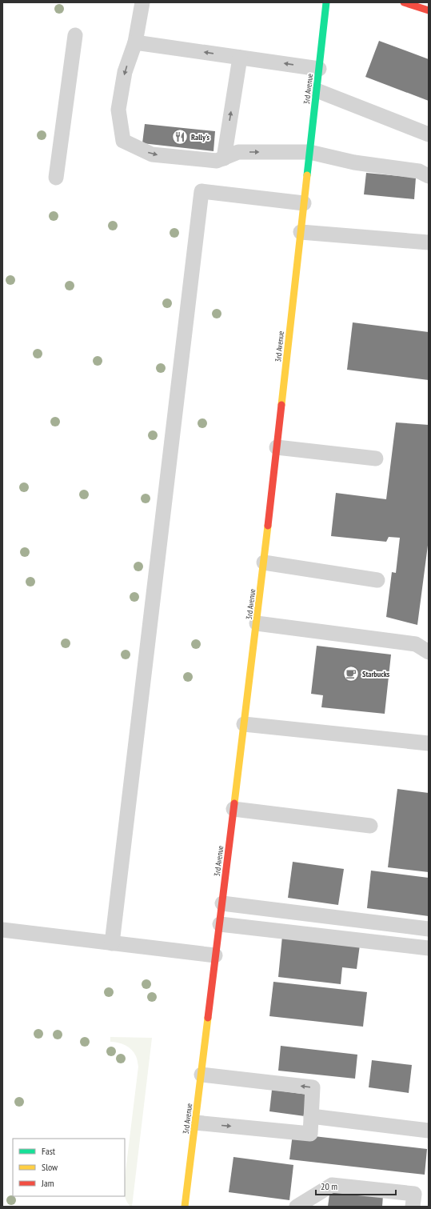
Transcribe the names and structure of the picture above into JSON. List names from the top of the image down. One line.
{"streets":{"main road":["3rd Avenue"]},"places":{"restaurant":["Rally's"],"cafe":["Starbucks"]},"legend":["Fast","Slow","Jam"],"scale_bar":"20 m"}
